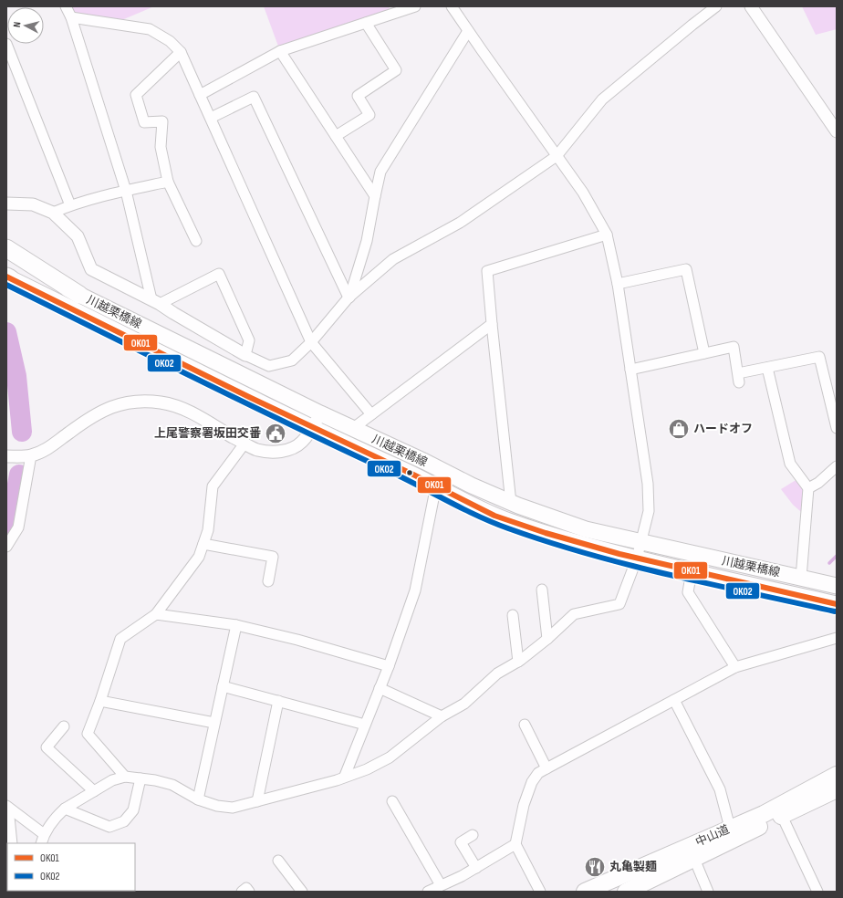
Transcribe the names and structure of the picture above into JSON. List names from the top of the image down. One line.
{"streets":{"highway":["中山道"],"main road":["川越栗橋線"]},"places":{"shop":["ハードオフ"],"public building":["上尾警察署坂田交番"],"restaurant":["丸亀製麺"]},"lines":["transit line OK01","transit line OK02"],"legend":["OK01","OK02"],"north":"left"}
